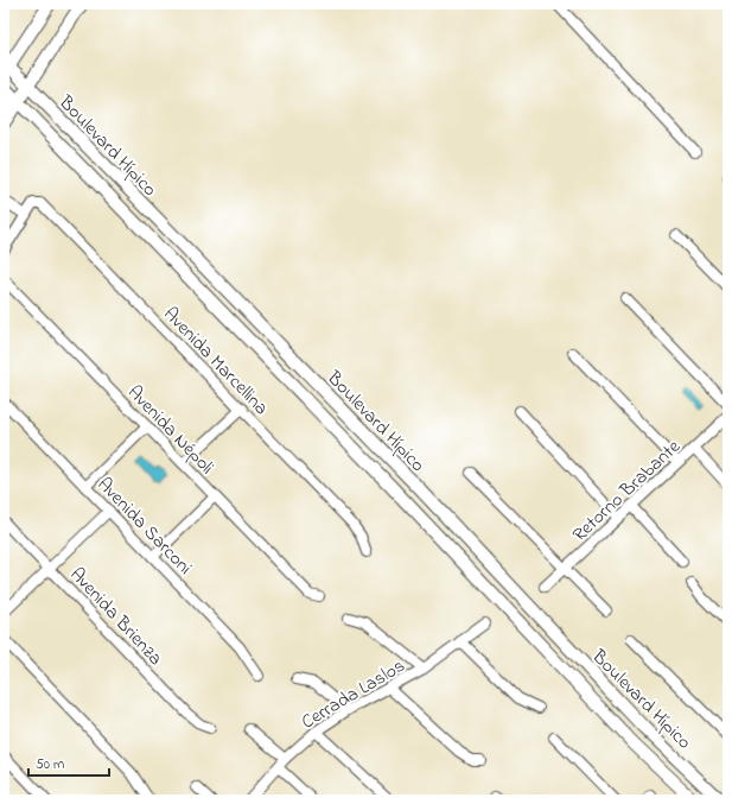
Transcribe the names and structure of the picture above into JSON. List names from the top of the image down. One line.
{"streets":{"street":["Boulevard Hípico","Avenida Marcellina","Avenida Népoli","Retorno Brabante","Avenida Sarconi","Avenida Brienza","Cerrada Laslos"]},"scale_bar":"50 m"}
